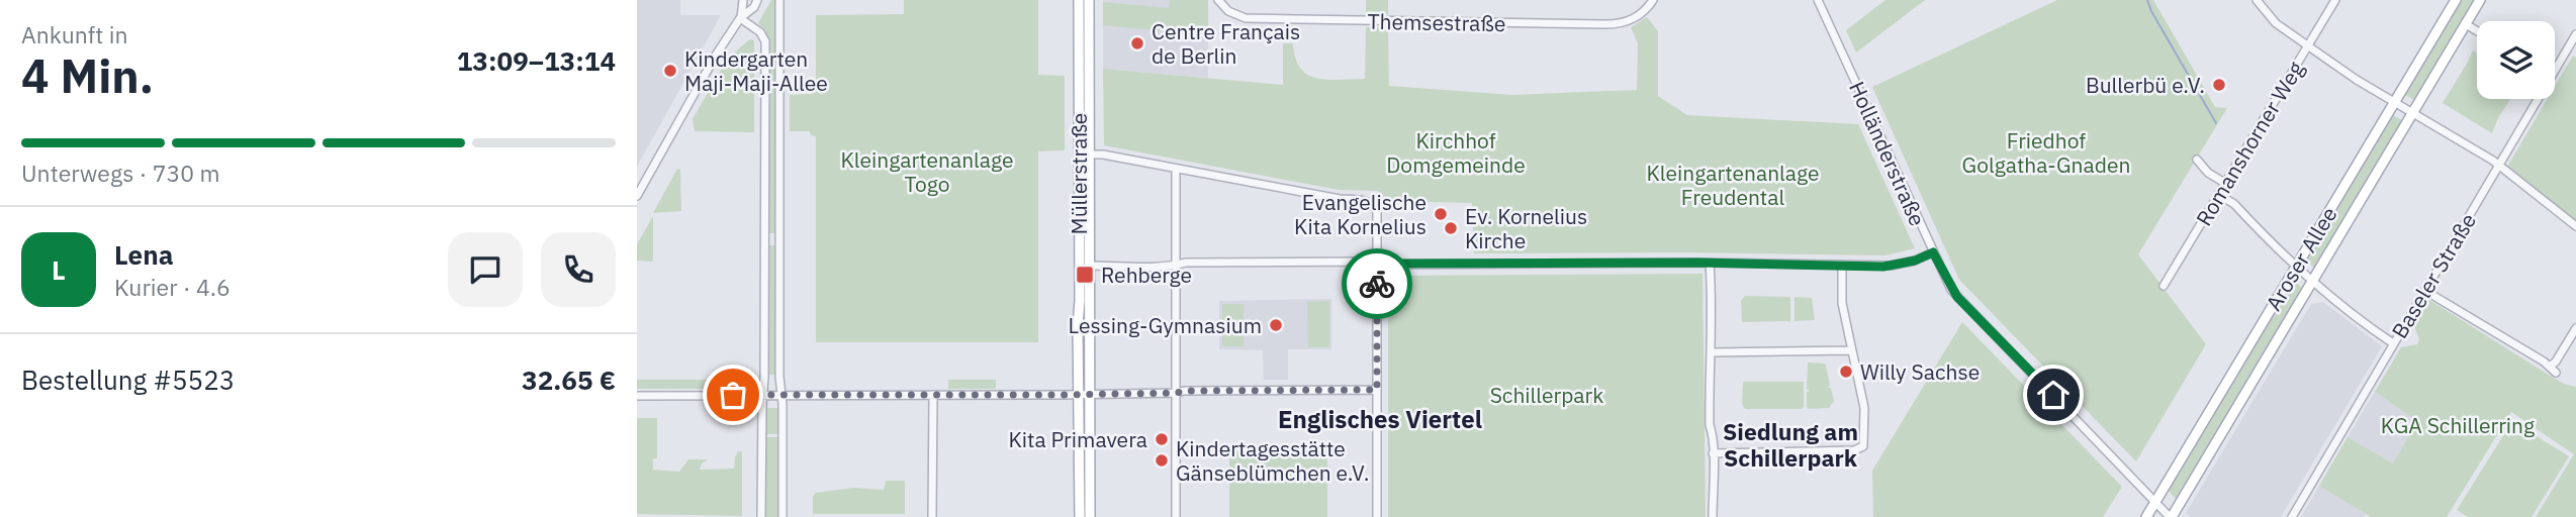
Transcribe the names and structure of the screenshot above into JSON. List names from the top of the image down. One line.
{"streets":{"main road":["Müllerstraße","Aroser Allee"],"street":["Themsestraße","Romanshorner Weg","Holländerstraße","Baseler Straße"]},"crossings":[["Holländerstraße","Aroser Allee"]],"districts":["Englisches Viertel","Siedlung am Schillerpark"],"parks":["Kirchhof Domgemeinde","Friedhof Golgatha-Gnaden","Kleingartenanlage Togo","Kleingartenanlage Freudental","Schillerpark","KGA Schillerring"],"places":{"other":["Centre Français de Berlin","Kindergarten Maji-Maji-Allee","Bullerbü e.V.","Evangelische Kita Kornelius","Ev. Kornelius Kirche","Lessing-Gymnasium","Willy Sachse","Kita Primavera","Kindertagesstätte Gänseblümchen e.V."],"transit":["Rehberge"]},"page":{"heading":["4 Min.","Ankunft in","13:09–13:14"],"panel":["Lena","Kurier · 4.6","Bestellung #5523","32.65 €"],"bar":"Unterwegs · 730 m","round":"L"}}
